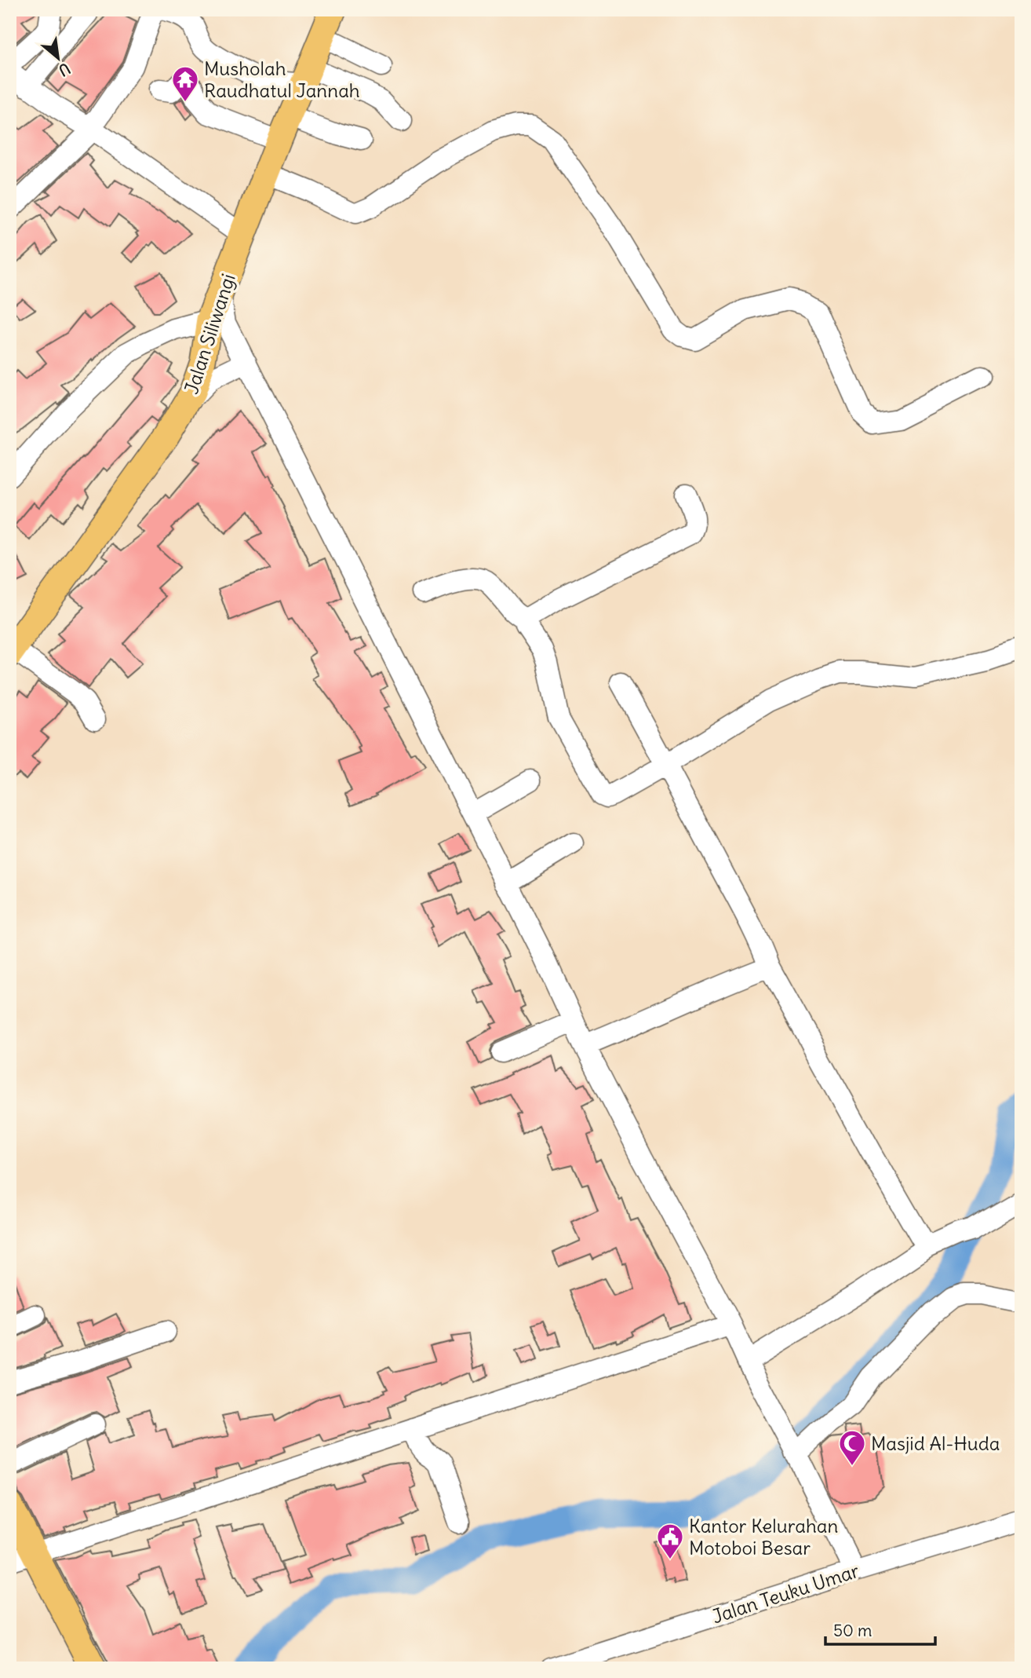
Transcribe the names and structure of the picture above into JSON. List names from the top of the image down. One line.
{"streets":{"main road":["Jalan Siliwangi"],"street":["Jalan Teuku Umar"]},"places":{"temple":["Musholah Raudhatul Jannah"],"mosque":["Masjid Al-Huda"],"public building":["Kantor Kelurahan Motoboi Besar"]},"scale_bar":"50 m","north":"bottom right"}
